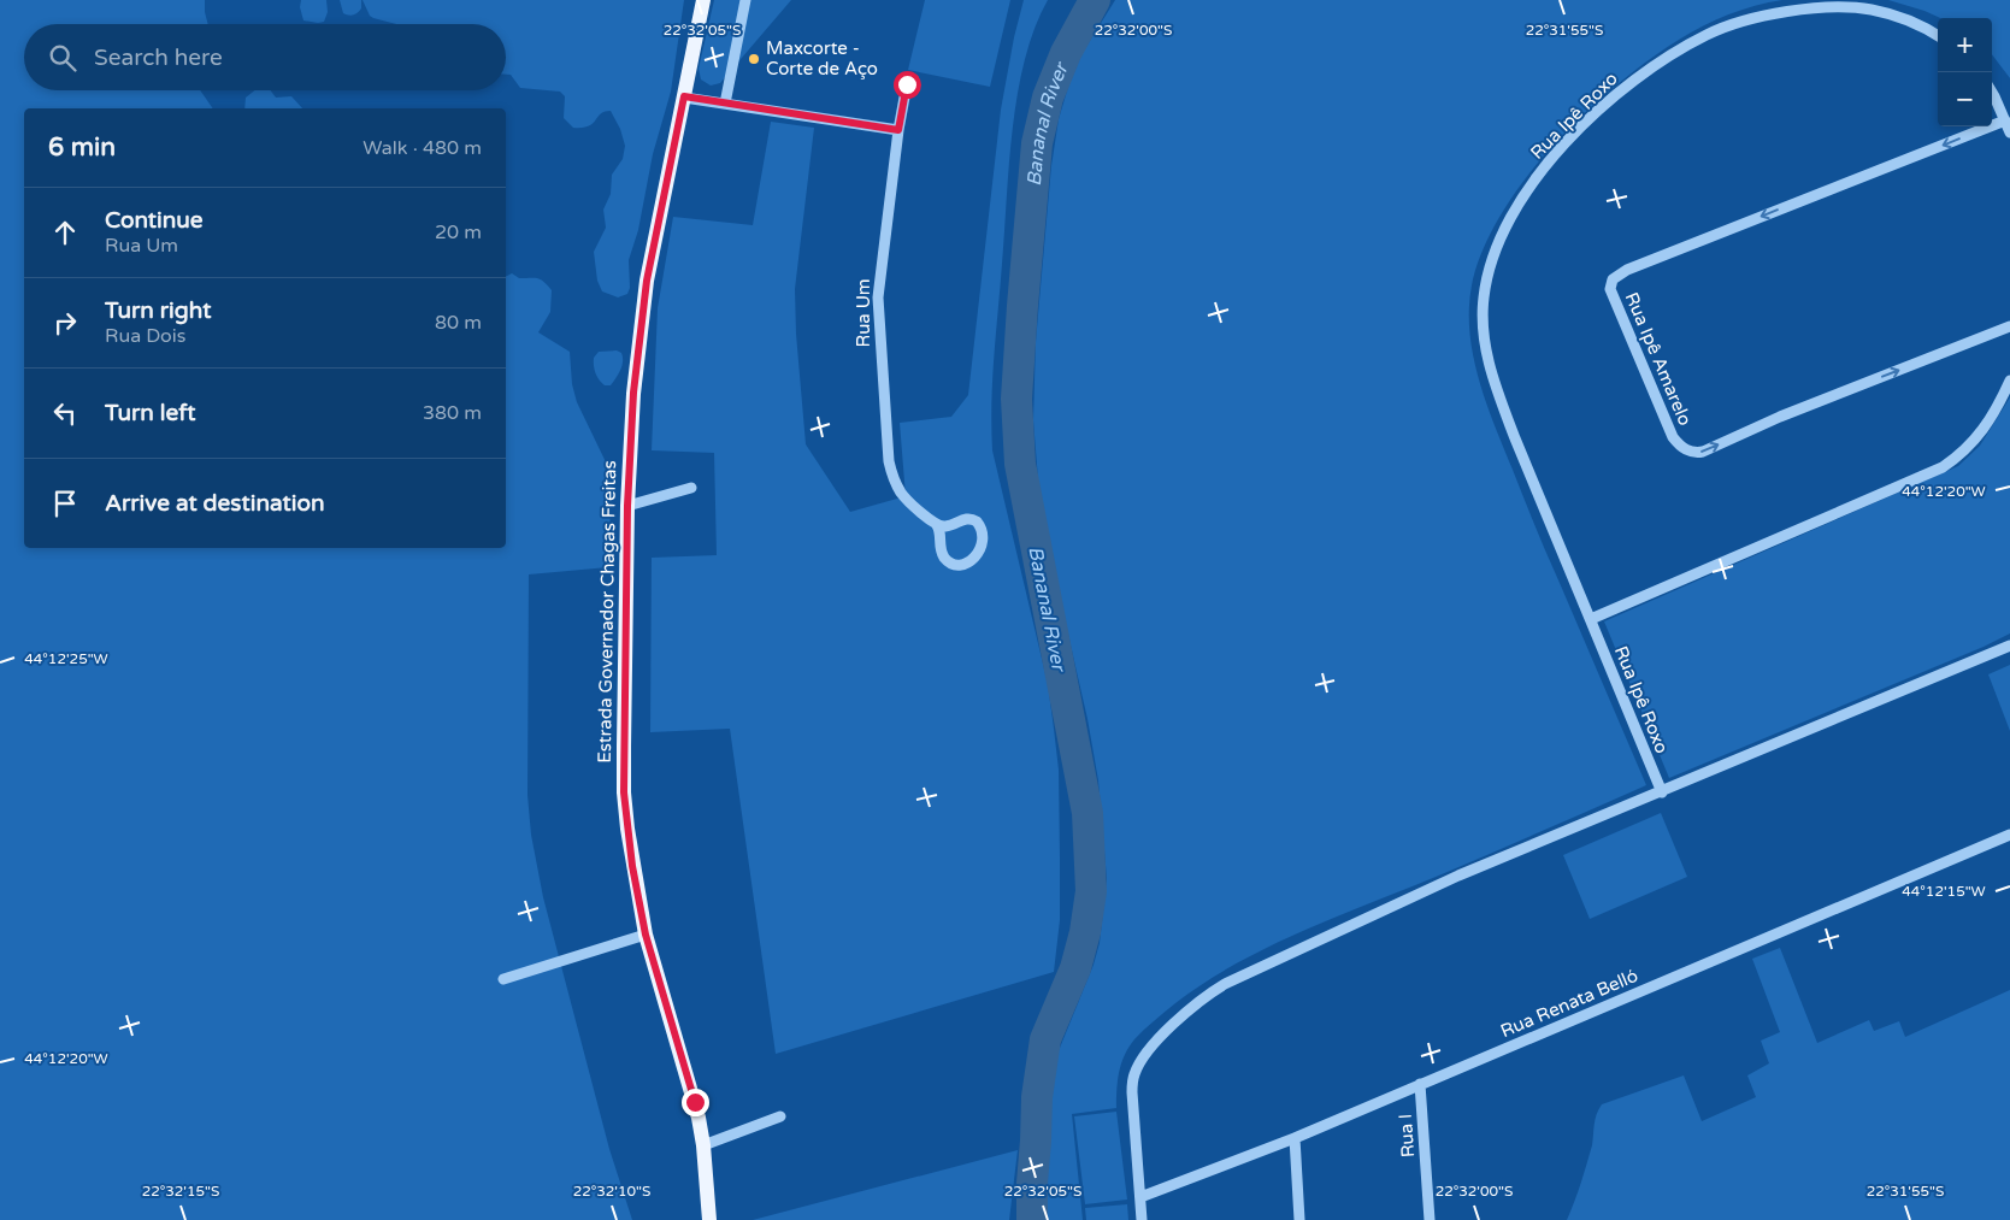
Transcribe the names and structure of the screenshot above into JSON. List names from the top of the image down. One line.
{"streets":{"main road":["Estrada Governador Chagas Freitas"],"street":["Rua Ipê Roxo","Rua Um","Rua Ipê Amarelo","Rua Renata Belló","Rua I"]},"crossings":[["Rua Renata Belló","Rua I"]],"water":["Bananal River"],"places":["Maxcorte - Corte de Aço"],"page":{"map_buttons":["+","−"],"search":"Search here","heading":["6 min","Walk · 480 m"],"list":[["Continue","Rua Um","20 m"],["Turn right","Rua Dois","80 m"],["Turn left","380 m"],"Arrive at destination"]},"coordinates":["22°32'05\"S","22°32'00\"S","22°31'55\"S","44°12'20\"W","44°12'25\"W","44°12'15\"W","22°32'15\"S","22°32'10\"S"]}
